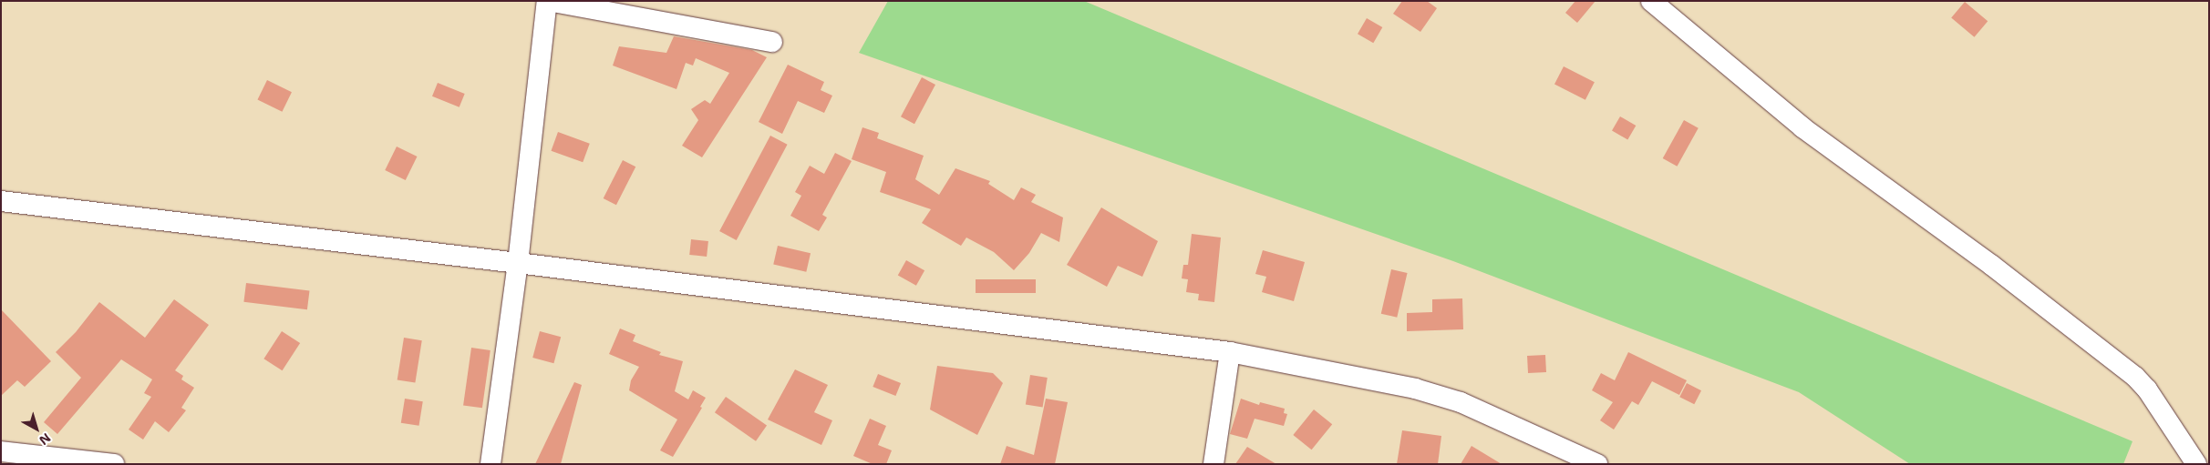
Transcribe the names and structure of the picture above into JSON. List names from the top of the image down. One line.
{"north":"bottom right"}
